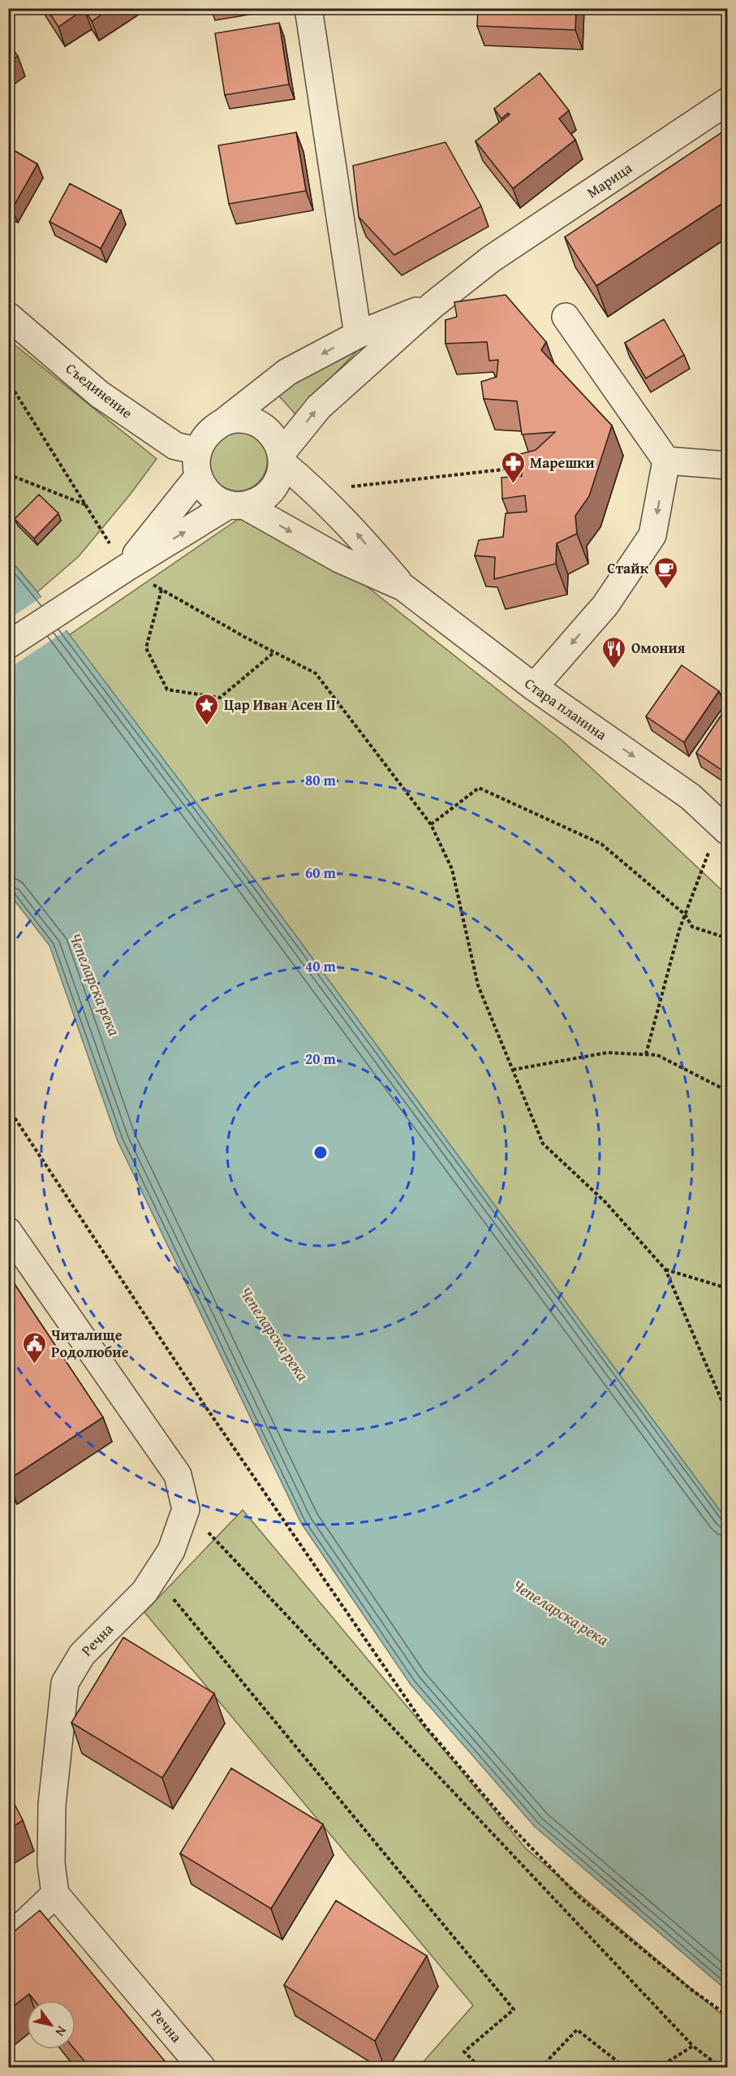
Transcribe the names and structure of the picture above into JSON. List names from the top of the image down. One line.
{"streets":{"street":["Марица","Съединение","Стара планина","Речна"]},"one_way":["Стара планина"],"water":["Чепеларска река"],"places":{"pharmacy":["Марешки"],"cafe":["Стайк"],"restaurant":["Омония"],"place":["Цар Иван Асен II"],"public building":["Читалище Родолюбие"]},"north":"bottom right","rings":["80 m","60 m","40 m","20 m"]}
